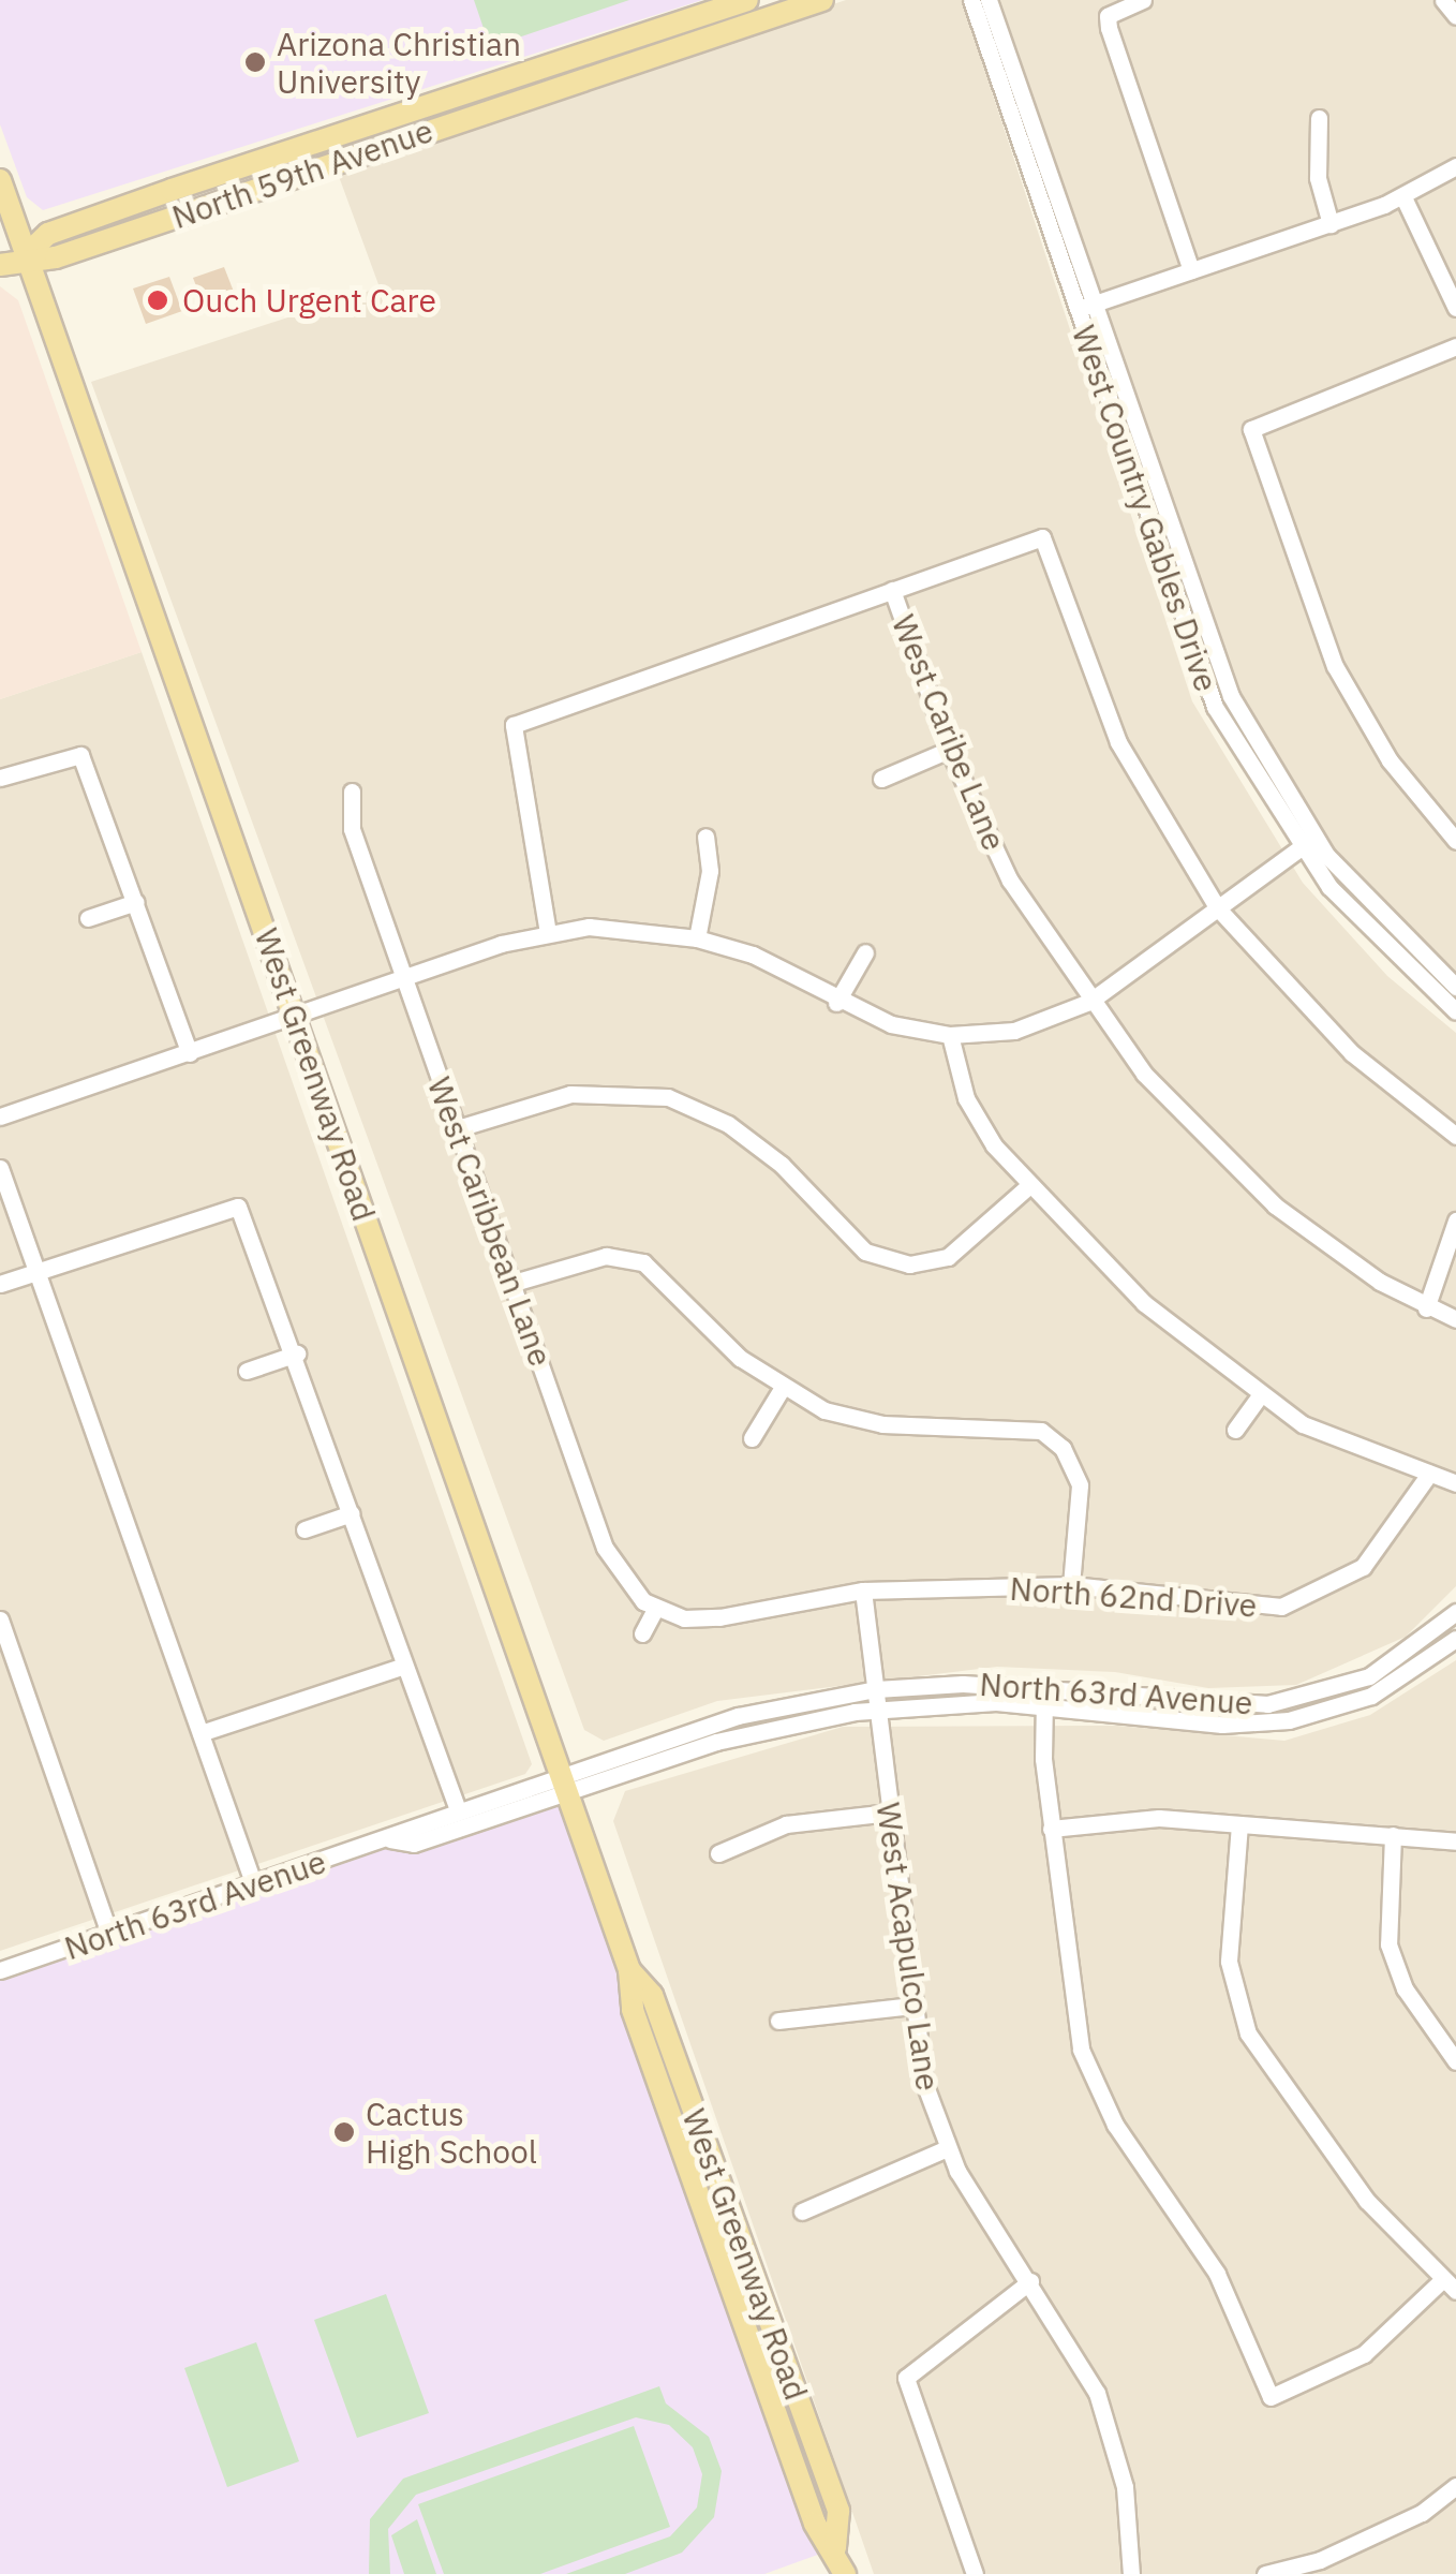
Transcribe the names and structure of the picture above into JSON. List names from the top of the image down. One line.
{"streets":{"main road":["North 59th Avenue","West Greenway Road"],"street":["West Country Gables Drive","West Caribe Lane","West Caribbean Lane","North 62nd Drive","North 63rd Avenue","West Acapulco Lane"]},"crossings":[["North 59th Avenue","West Greenway Road"],["West Greenway Road","North 63rd Avenue"],["West Caribbean Lane","North 62nd Drive"],["North 62nd Drive","West Acapulco Lane"],["North 63rd Avenue","West Acapulco Lane"]],"places":["Arizona Christian University","Ouch Urgent Care","Cactus High School"]}
